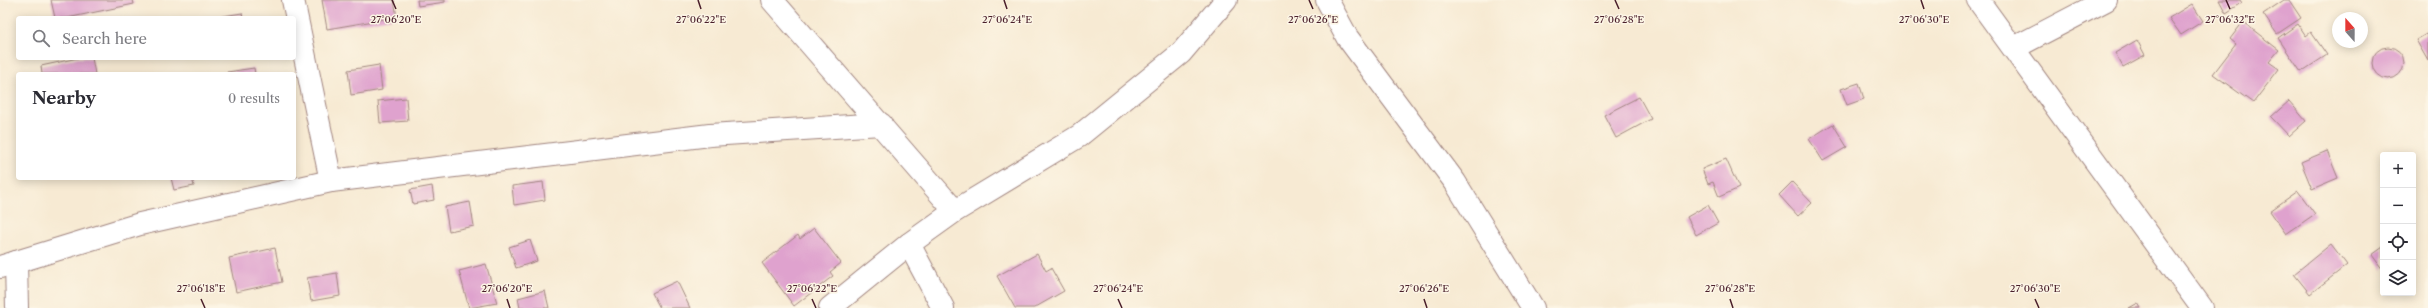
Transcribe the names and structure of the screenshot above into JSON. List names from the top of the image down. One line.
{"north":"top","page":{"search":"Search here","heading":["Nearby","0 results"],"map_buttons":["+","−"]},"coordinates":["27°06'20\"E","27°06'22\"E","27°06'24\"E","27°06'26\"E","27°06'28\"E","27°06'30\"E","27°06'32\"E","27°06'18\"E"]}
